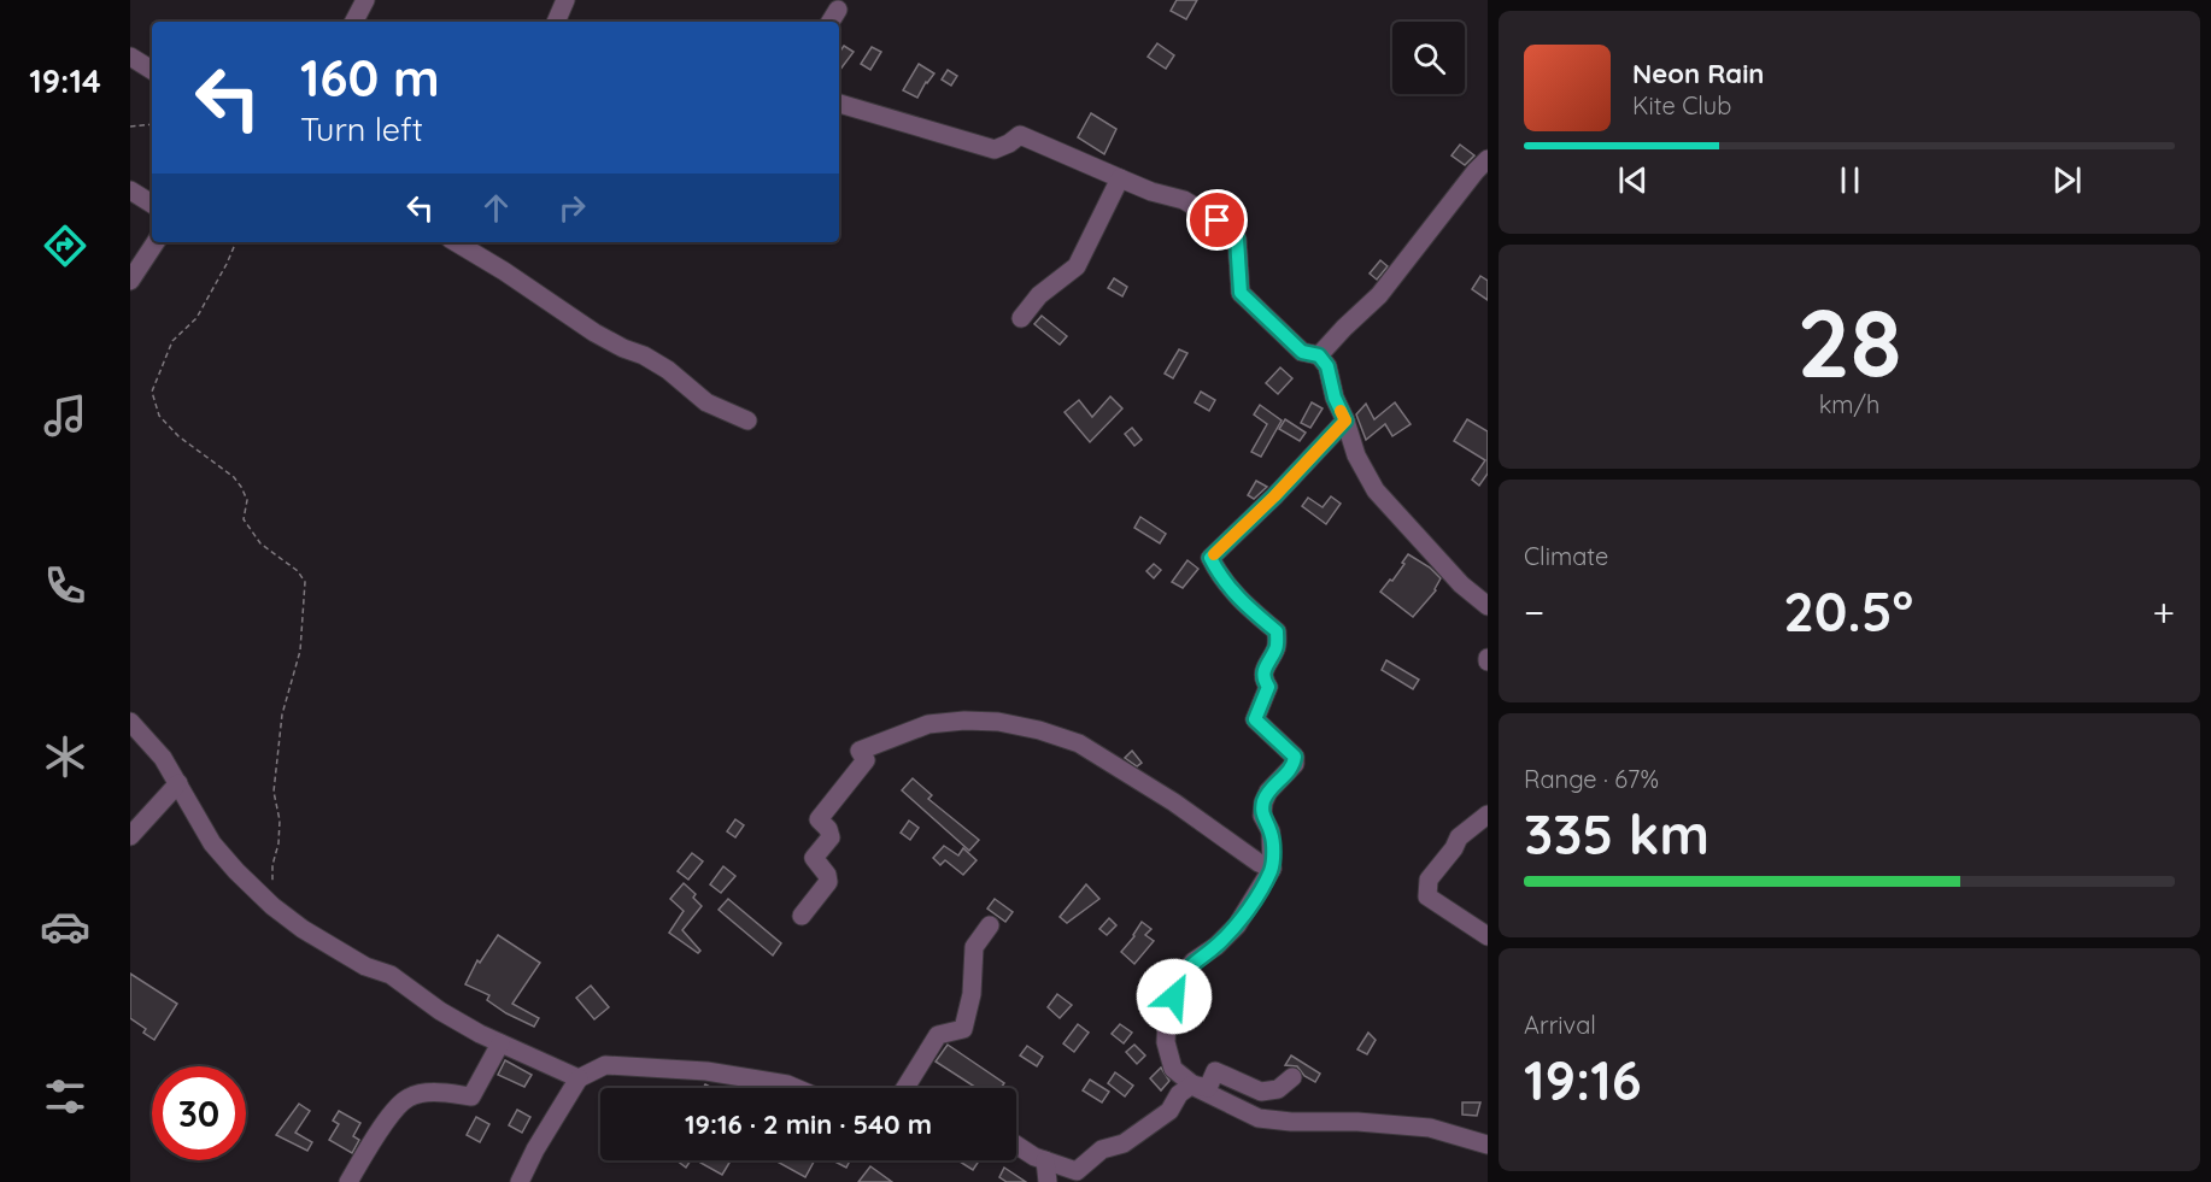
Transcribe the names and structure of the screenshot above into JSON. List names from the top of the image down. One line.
{"page":{"tabs":"19:14","turn":["160 m","Turn left"],"song":["Neon Rain","Kite Club"],"tile":[["28","km/h"],"Climate",["Range · 67%","335 km"],["Arrival","19:16"]],"heat":["−","20.5°","+"],"limit":"30","trip":"19:16 · 2 min · 540 m"}}
